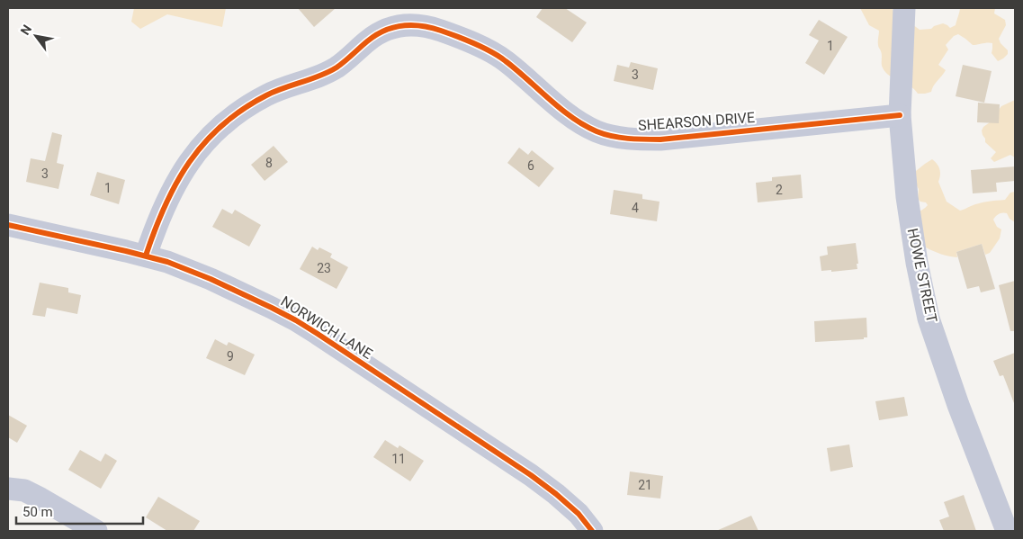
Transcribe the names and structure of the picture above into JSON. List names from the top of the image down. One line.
{"streets":{"street":["SHEARSON DRIVE","HOWE STREET","NORWICH LANE"]},"crossings":[["SHEARSON DRIVE","HOWE STREET"],["SHEARSON DRIVE","NORWICH LANE"]],"house_numbers":["1","3","8","6","3","1","2","4","23","9","11","21"],"scale_bar":"50 m","north":"top left"}
